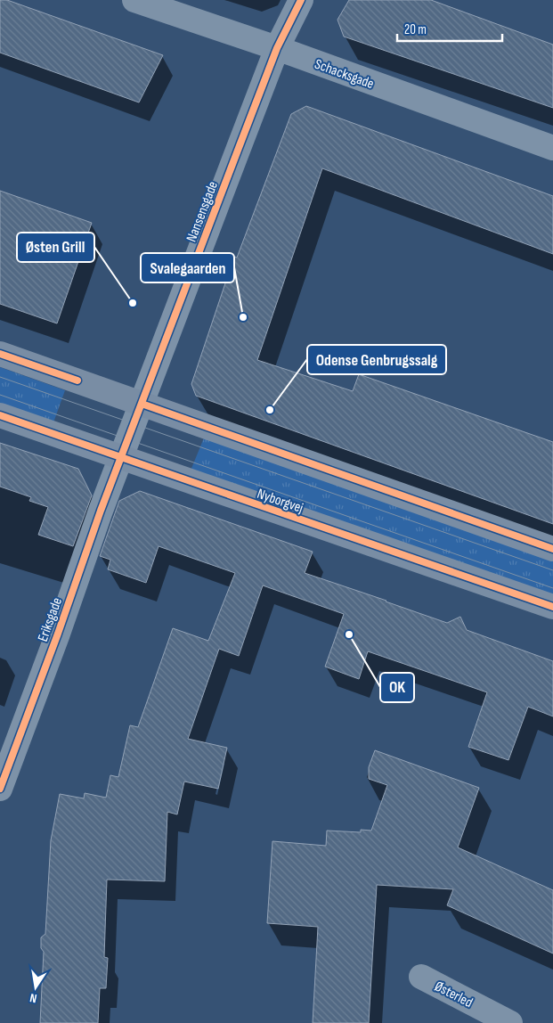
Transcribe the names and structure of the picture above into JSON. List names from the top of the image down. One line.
{"streets":{"street":["Schacksgade","Nansensgade","Nyborgvej","Eriksgade","Østerled"]},"crossings":[["Schacksgade","Nansensgade"],["Nansensgade","Nyborgvej"],["Nansensgade","Eriksgade"],["Nyborgvej","Eriksgade"]],"places":["Østen Grill","Svalegaarden","Odense Genbrugssalg","OK"],"scale_bar":"20 m","north":"bottom"}
